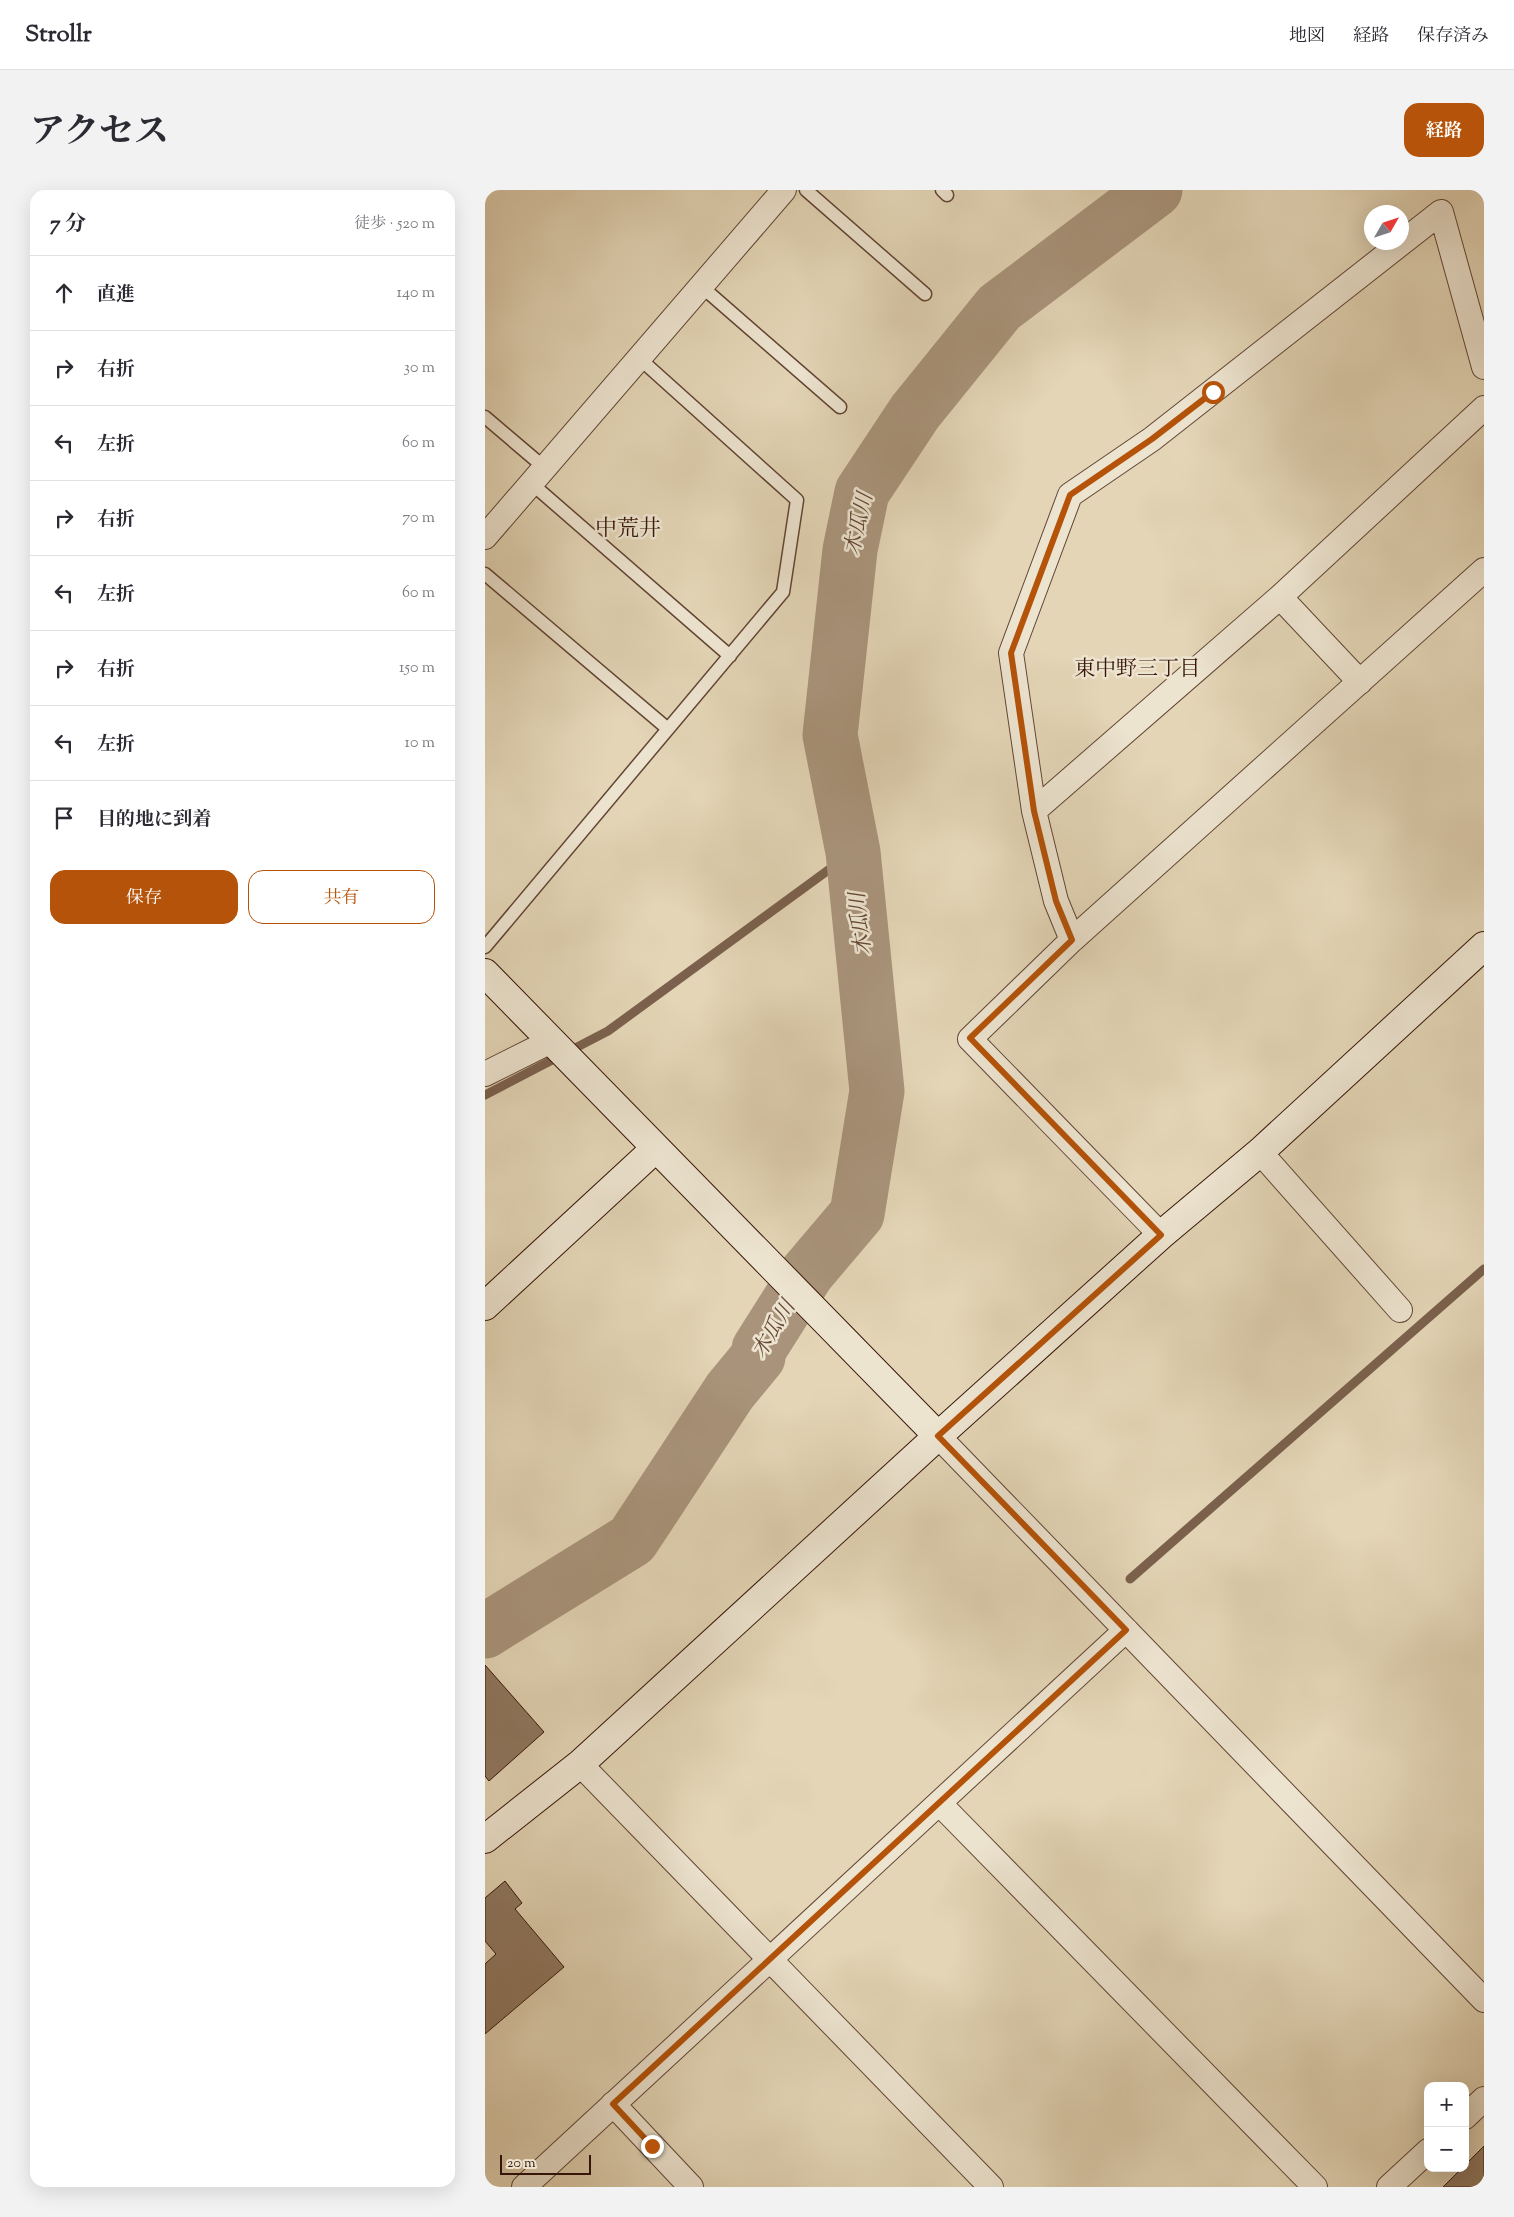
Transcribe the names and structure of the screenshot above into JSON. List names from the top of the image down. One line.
{"districts":["中荒井","東中野三丁目"],"water":["木瓜川"],"scale_bar":"20 m","north":"top right","page":{"header":"Strollr","nav":["地図","経路","保存済み"],"title":"アクセス","buttons":["経路",["保存","共有"]],"heading":["7 分","徒歩 · 520 m"],"list":[["直進","140 m"],["右折","30 m"],["左折","60 m"],["右折","70 m"],["左折","60 m"],["右折","150 m"],["左折","10 m"],"目的地に到着"],"map_buttons":["+","−"],"scale":"20 m"}}
